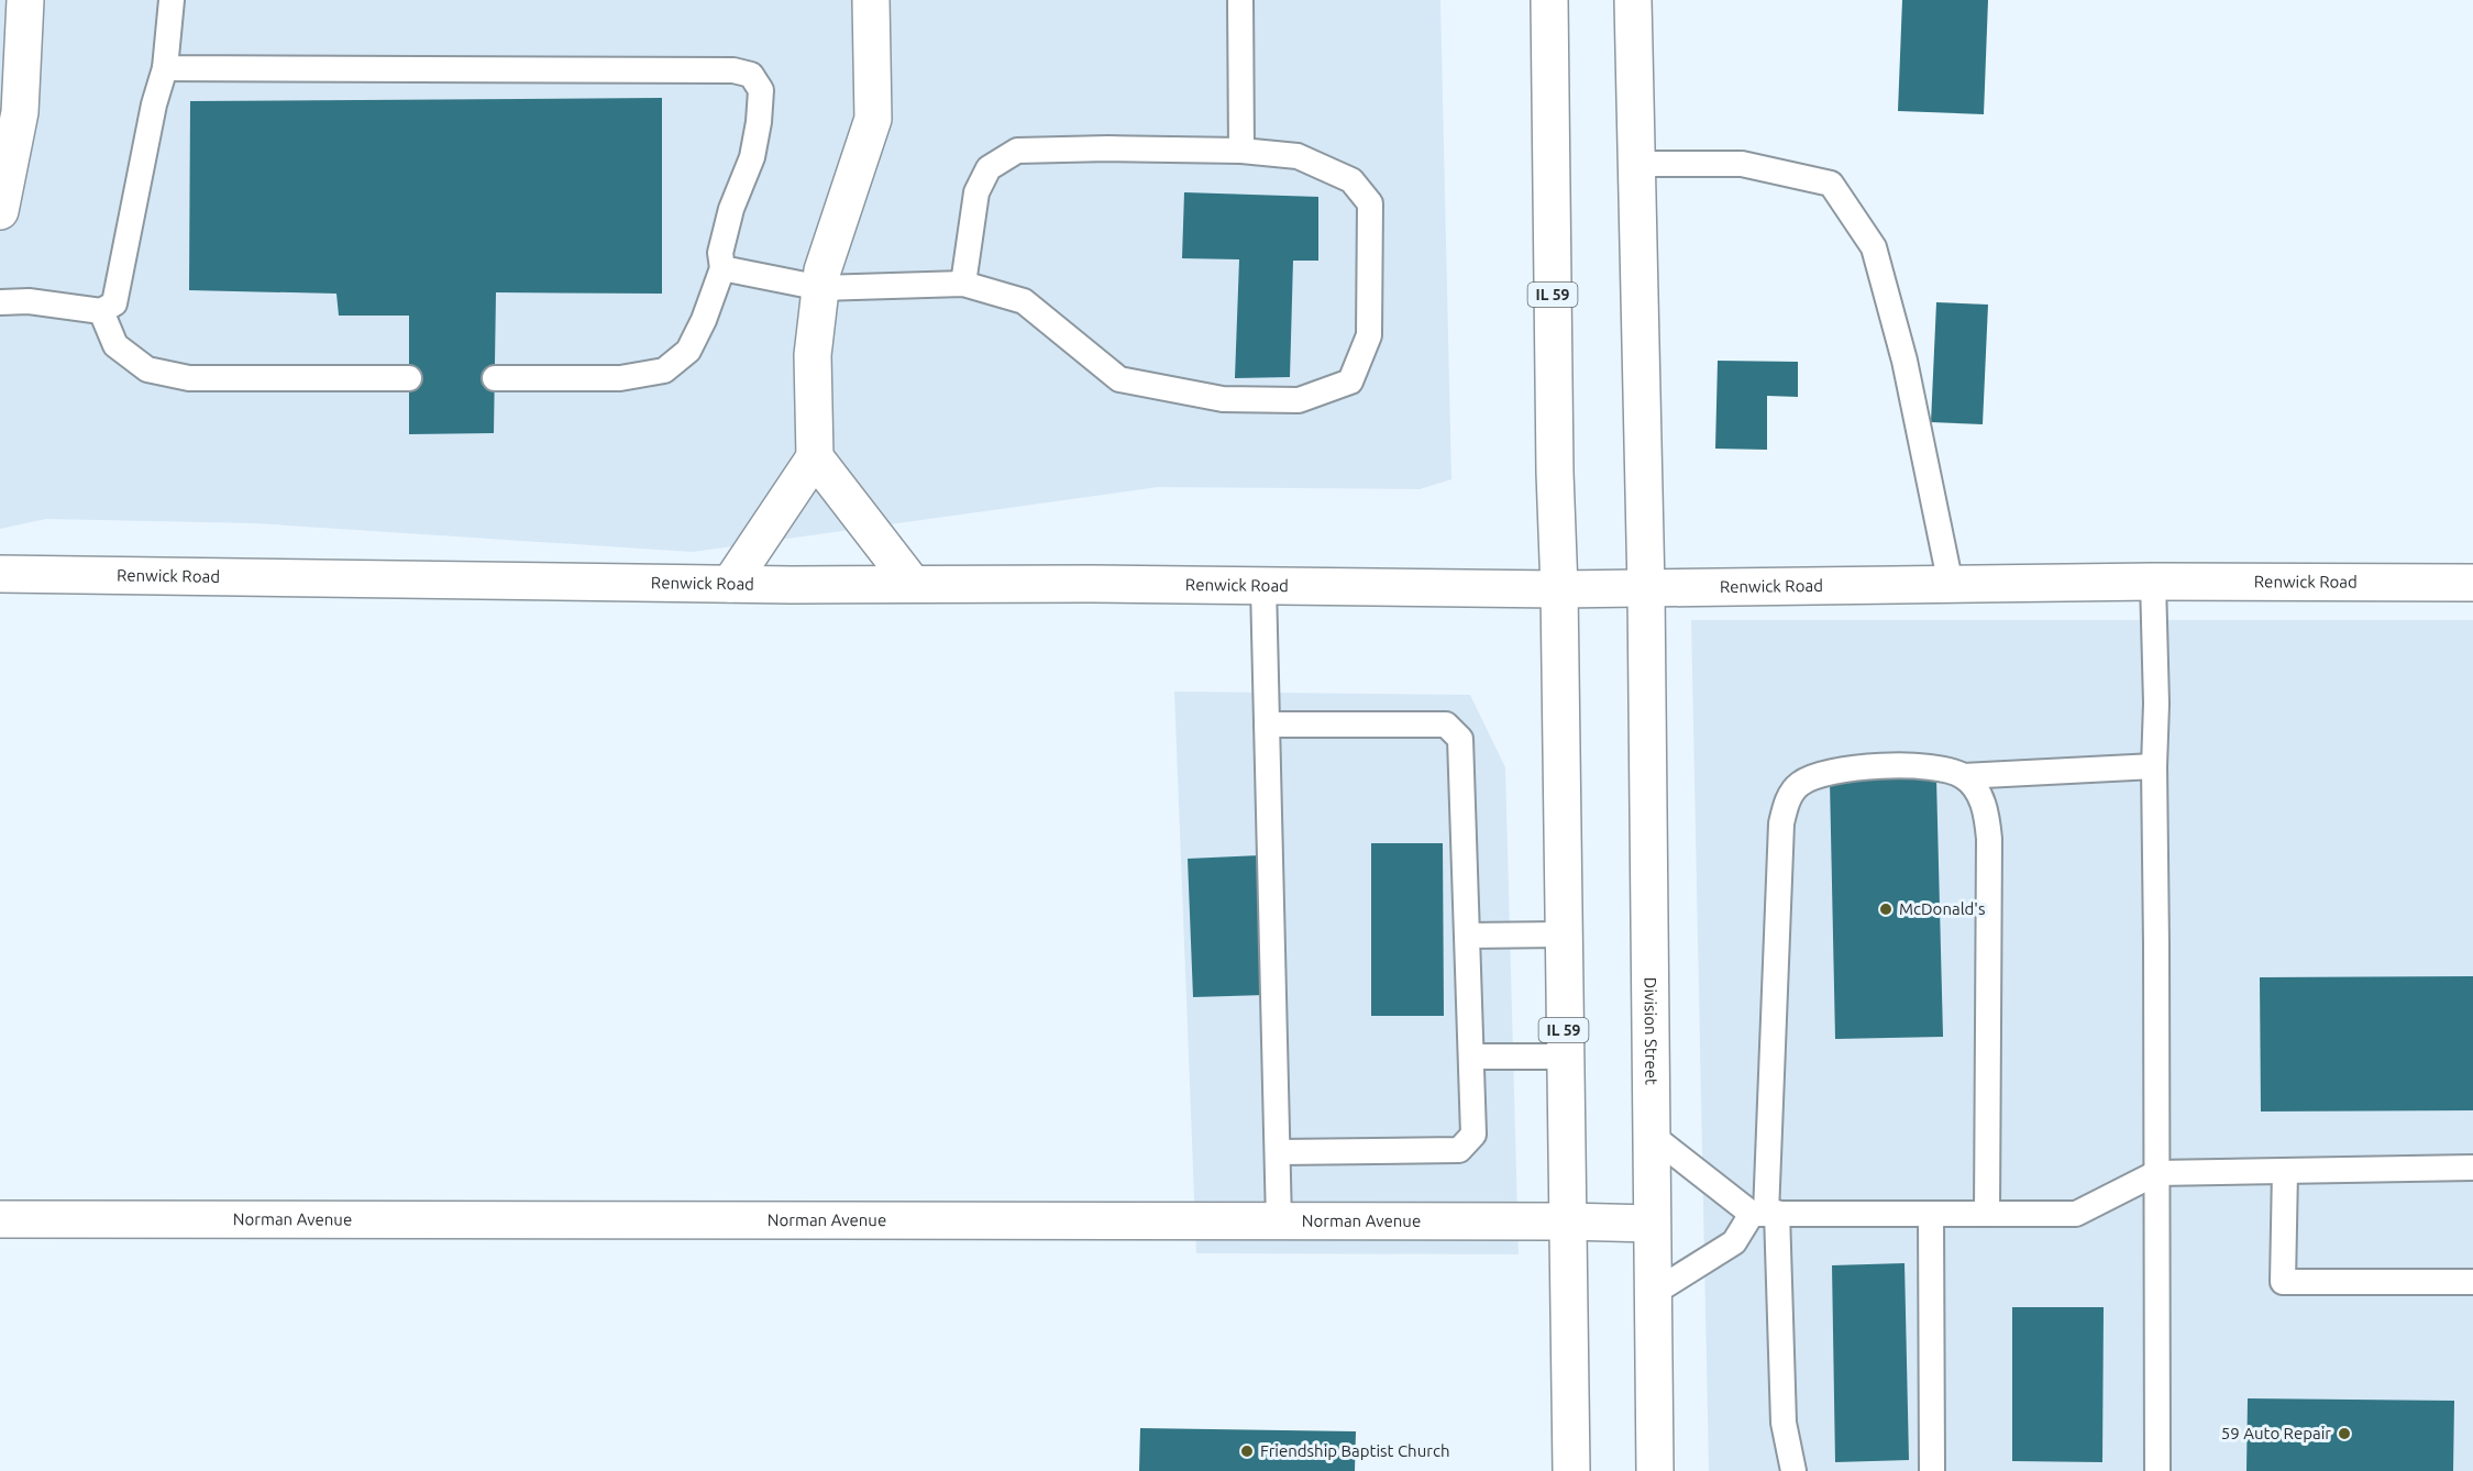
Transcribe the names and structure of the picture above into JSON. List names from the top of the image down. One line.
{"streets":{"street":["IL 59","Renwick Road","Division Street","Norman Avenue"]},"crossings":[["IL 59","Renwick Road"],["IL 59","Norman Avenue"],["Renwick Road","Division Street"],["Division Street","Norman Avenue"]],"places":["McDonald's","59 Auto Repair","Friendship Baptist Church"]}
